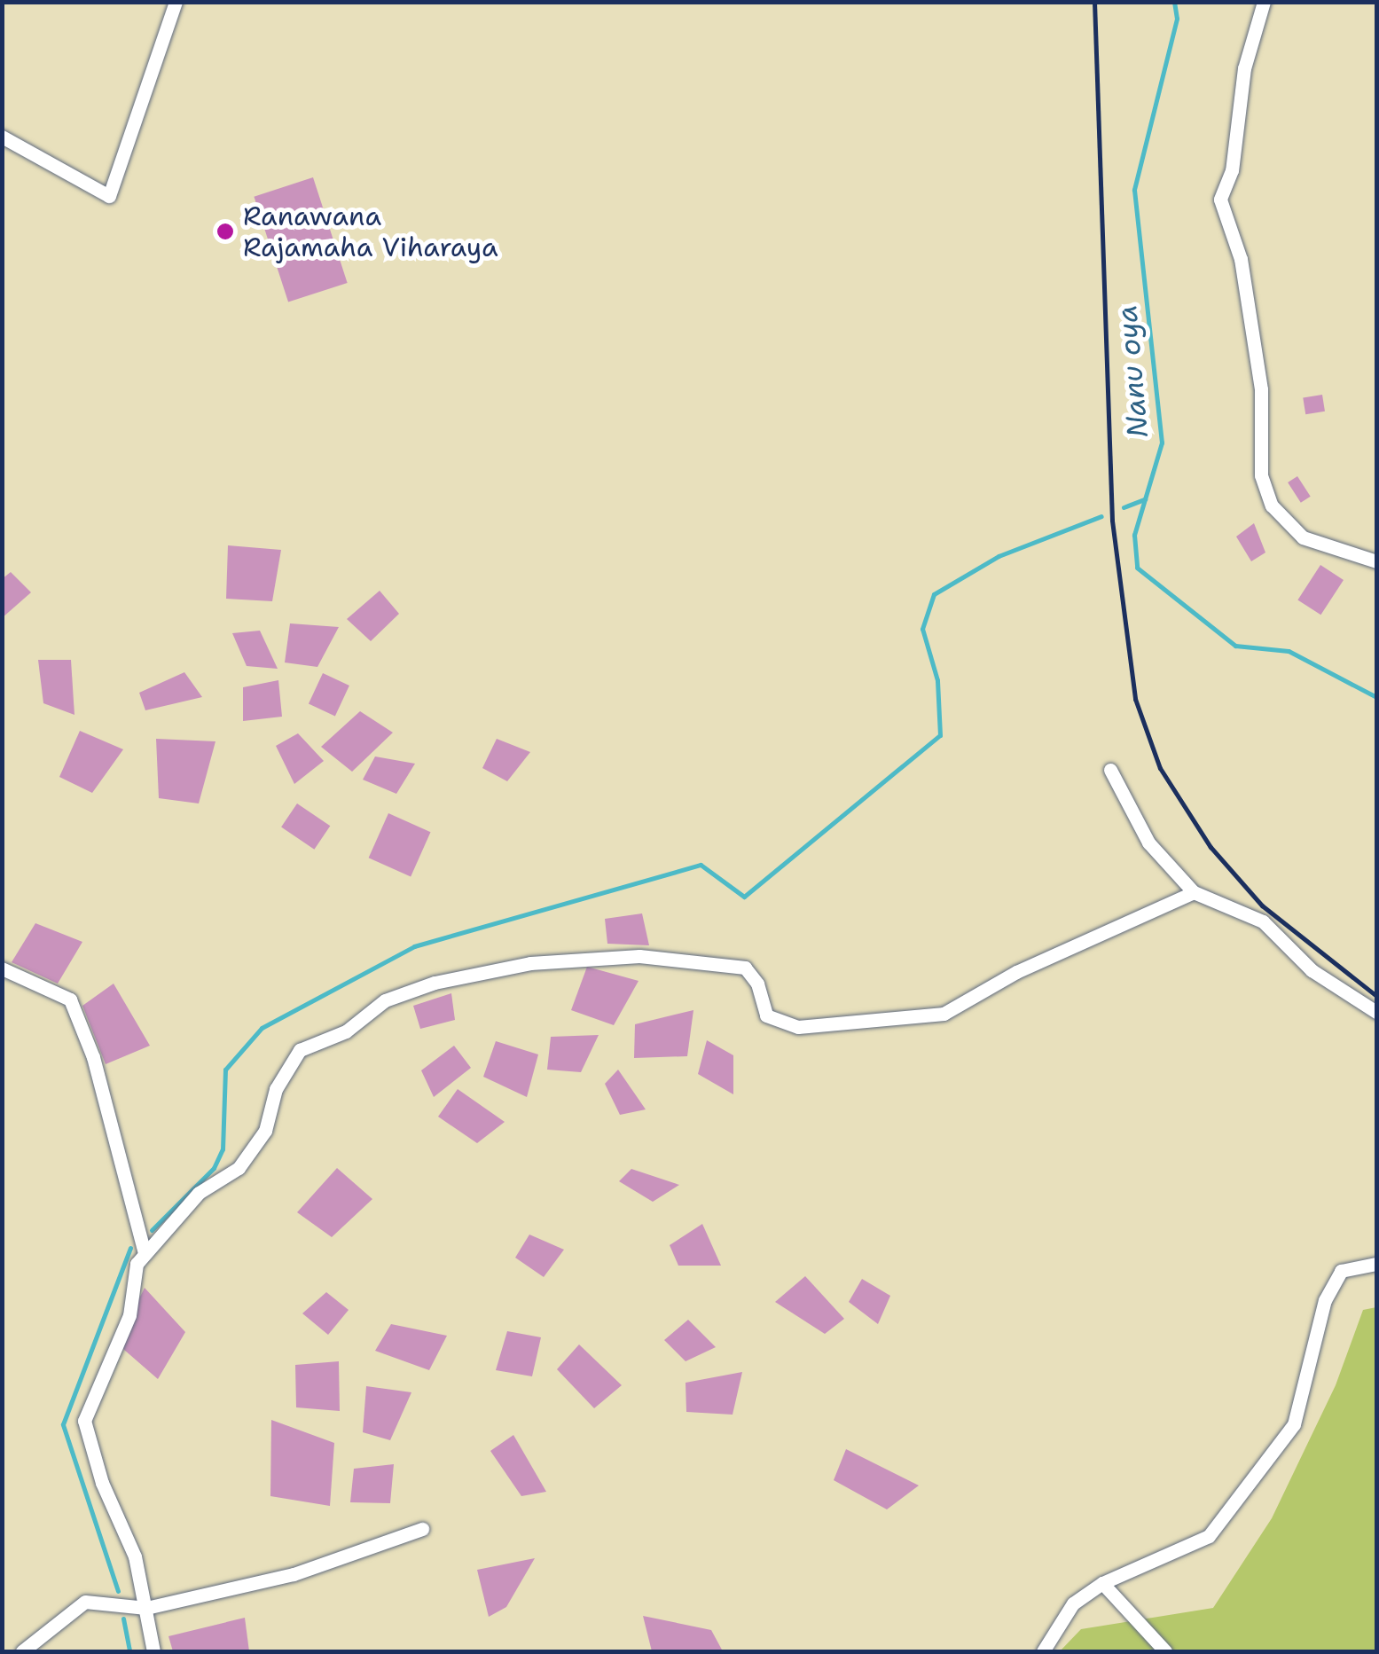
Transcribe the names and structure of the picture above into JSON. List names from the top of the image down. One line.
{"water":["Nanu oya"],"places":["Ranawana Rajamaha Viharaya"]}
